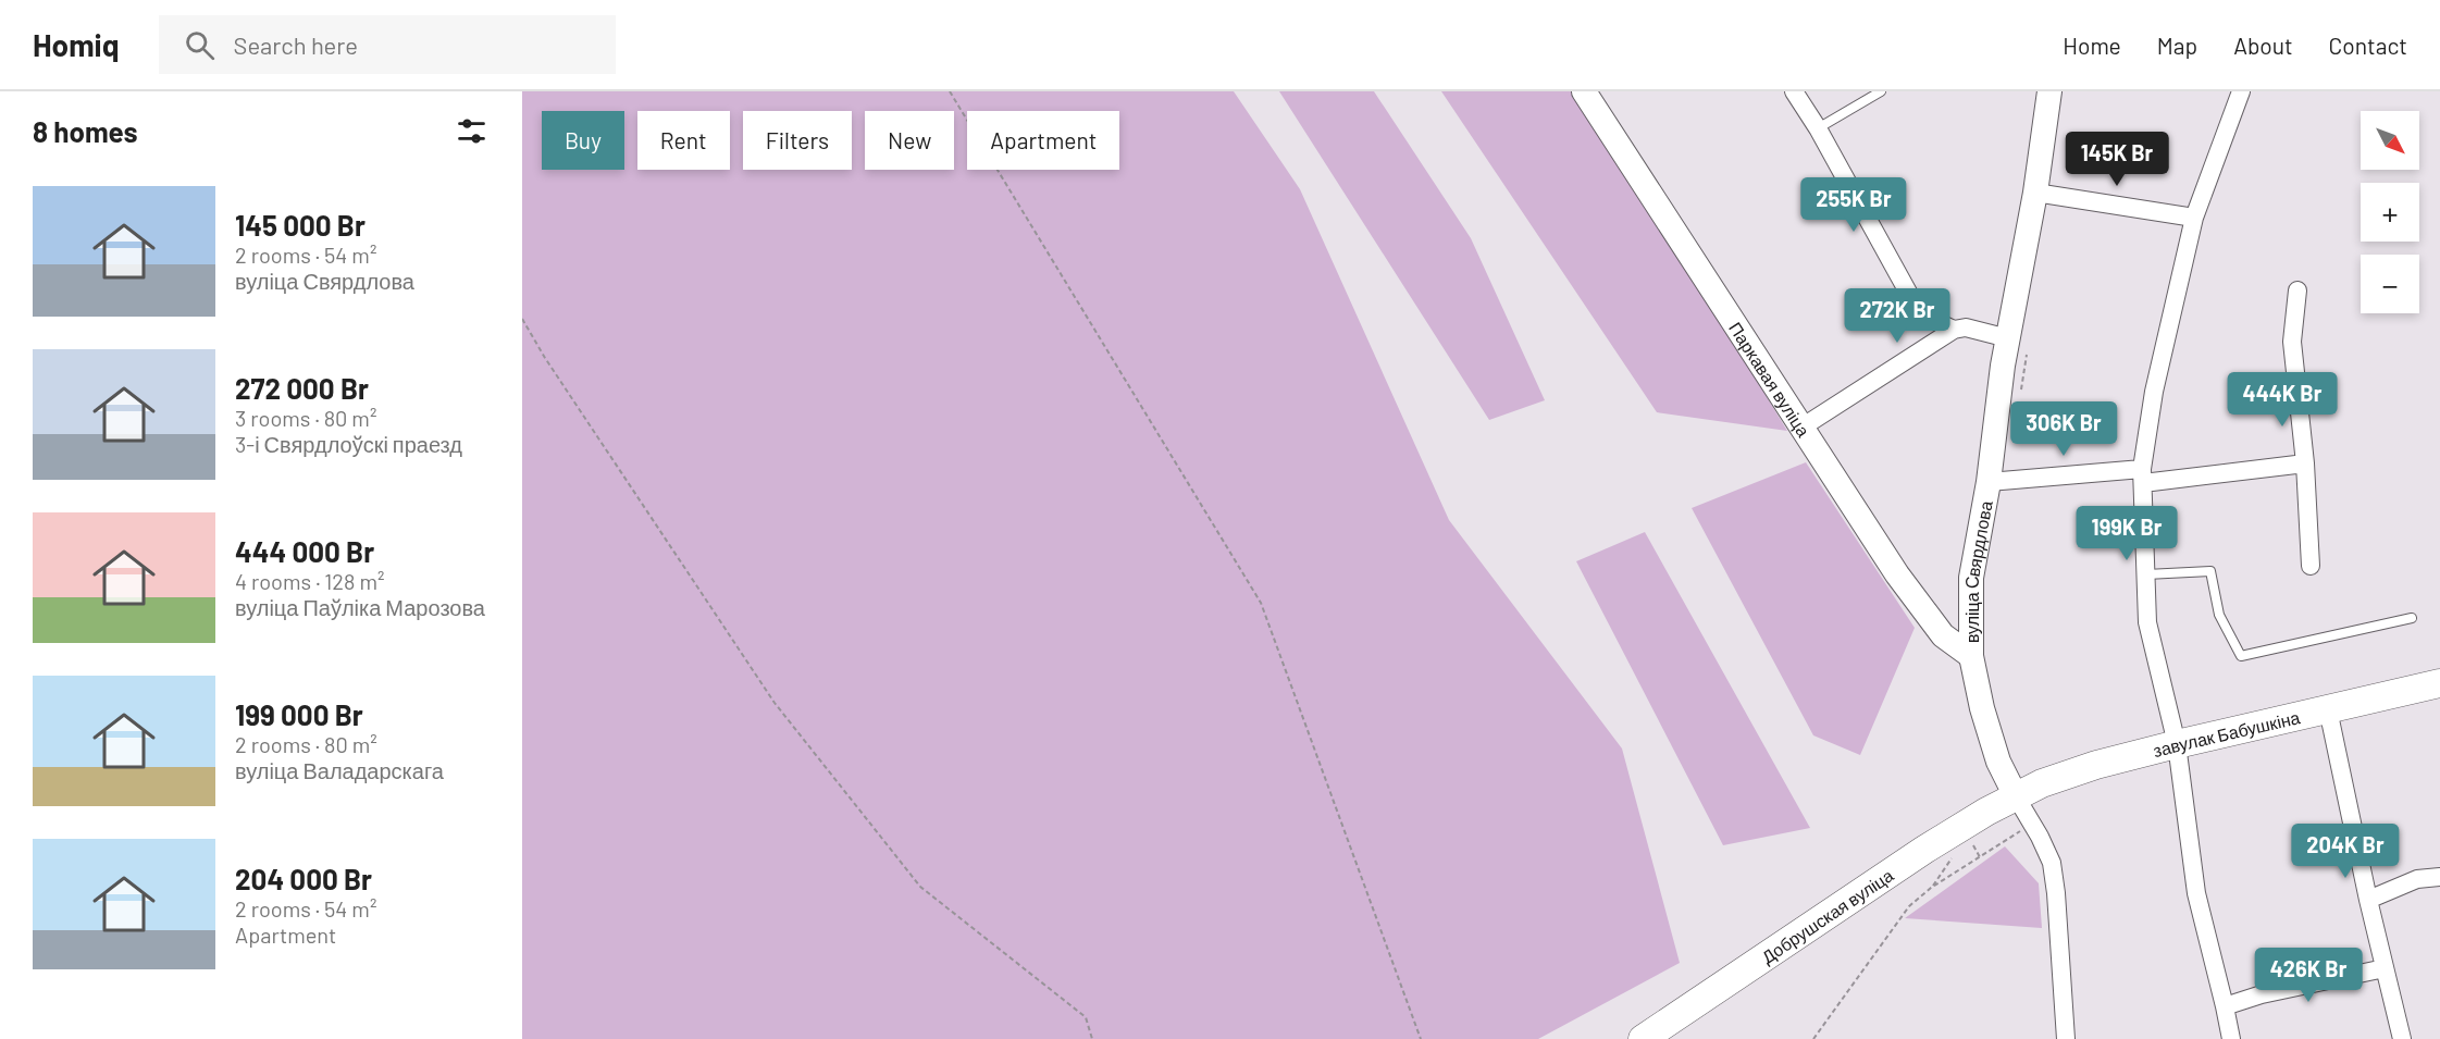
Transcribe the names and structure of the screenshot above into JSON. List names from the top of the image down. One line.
{"streets":{"main road":["завулак Бабушкіна","Добрушская вуліца"],"street":["Паркавая вуліца","вуліца Свярдлова"]},"crossings":[["Паркавая вуліца","вуліца Свярдлова"],["вуліца Свярдлова","завулак Бабушкіна"],["вуліца Свярдлова","Добрушская вуліца"],["завулак Бабушкіна","Добрушская вуліца"]],"north":"bottom right","page":{"header":"Homiq","search":"Search here","nav":["Home","Map","About","Contact"],"heading":"8 homes","map_buttons":["+","−"],"chip":["Buy","Rent","Filters","New","Apartment"],"price":["145K Br","255K Br","272K Br","444K Br","306K Br","199K Br","204K Br","426K Br"],"list":[{"name":"145 000 Br","note":"2 rooms · 54 m² · вуліца Свярдлова"},{"name":"272 000 Br","note":"3 rooms · 80 m² · 3-і Свярдлоўскі праезд"},{"name":"444 000 Br","note":"4 rooms · 128 m² · вуліца Паўліка Марозова"},{"name":"199 000 Br","note":"2 rooms · 80 m² · вуліца Валадарскага"},{"name":"204 000 Br","note":"2 rooms · 54 m² · Apartment"}]}}
